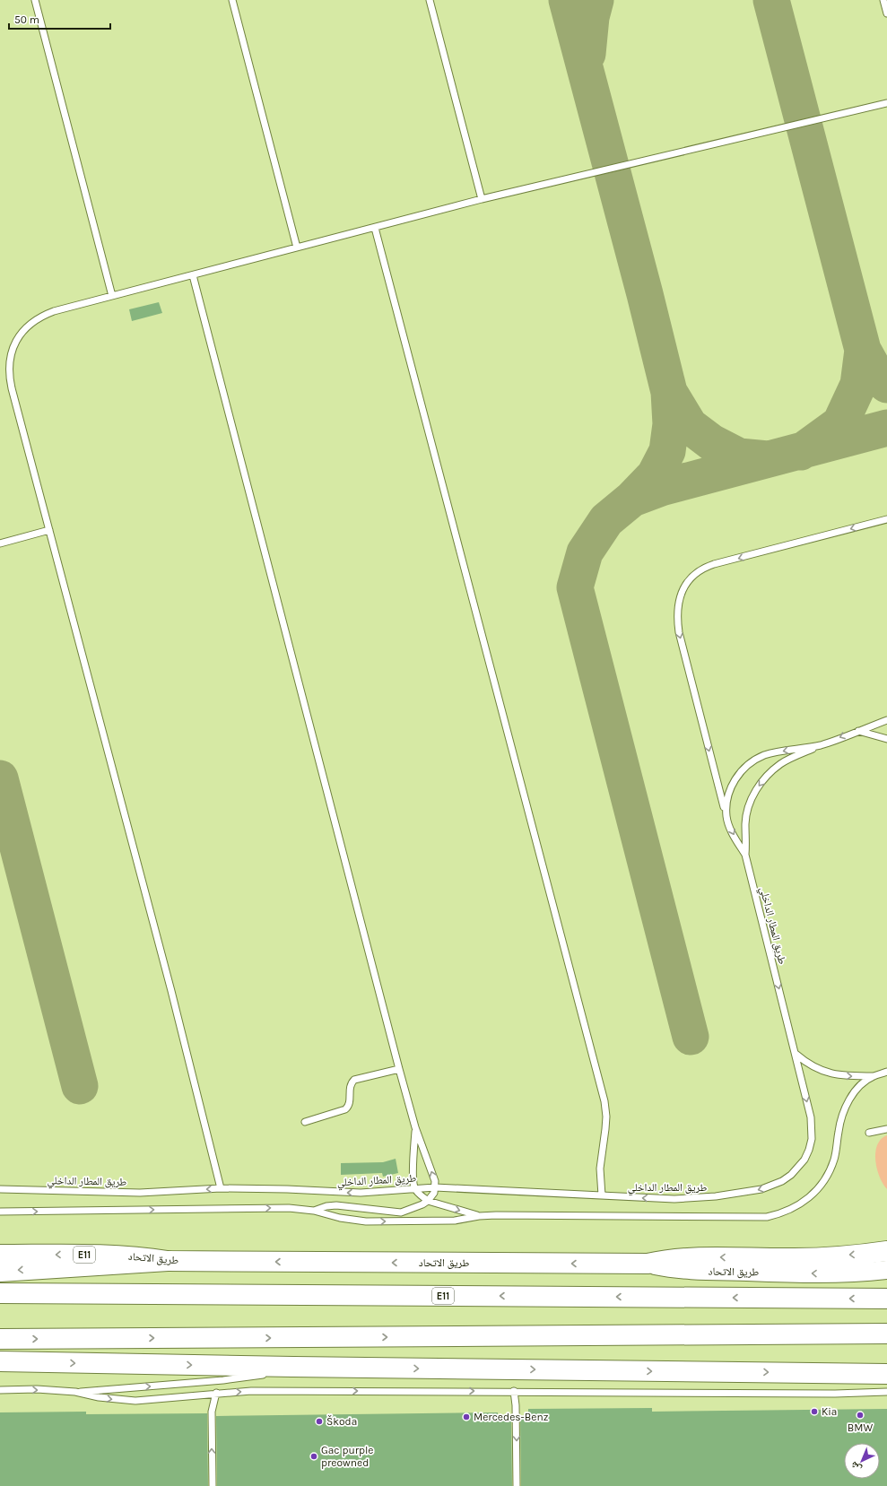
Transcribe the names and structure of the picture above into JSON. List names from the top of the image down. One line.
{"streets":{"main road":["E11","طريق الاتحاد"],"lane":["طريق المطار الداخلي"]},"places":["Kia","BMW","Mercedes-Benz","Škoda","Gac purple preowned"],"scale_bar":"50 m","north":"bottom left"}
